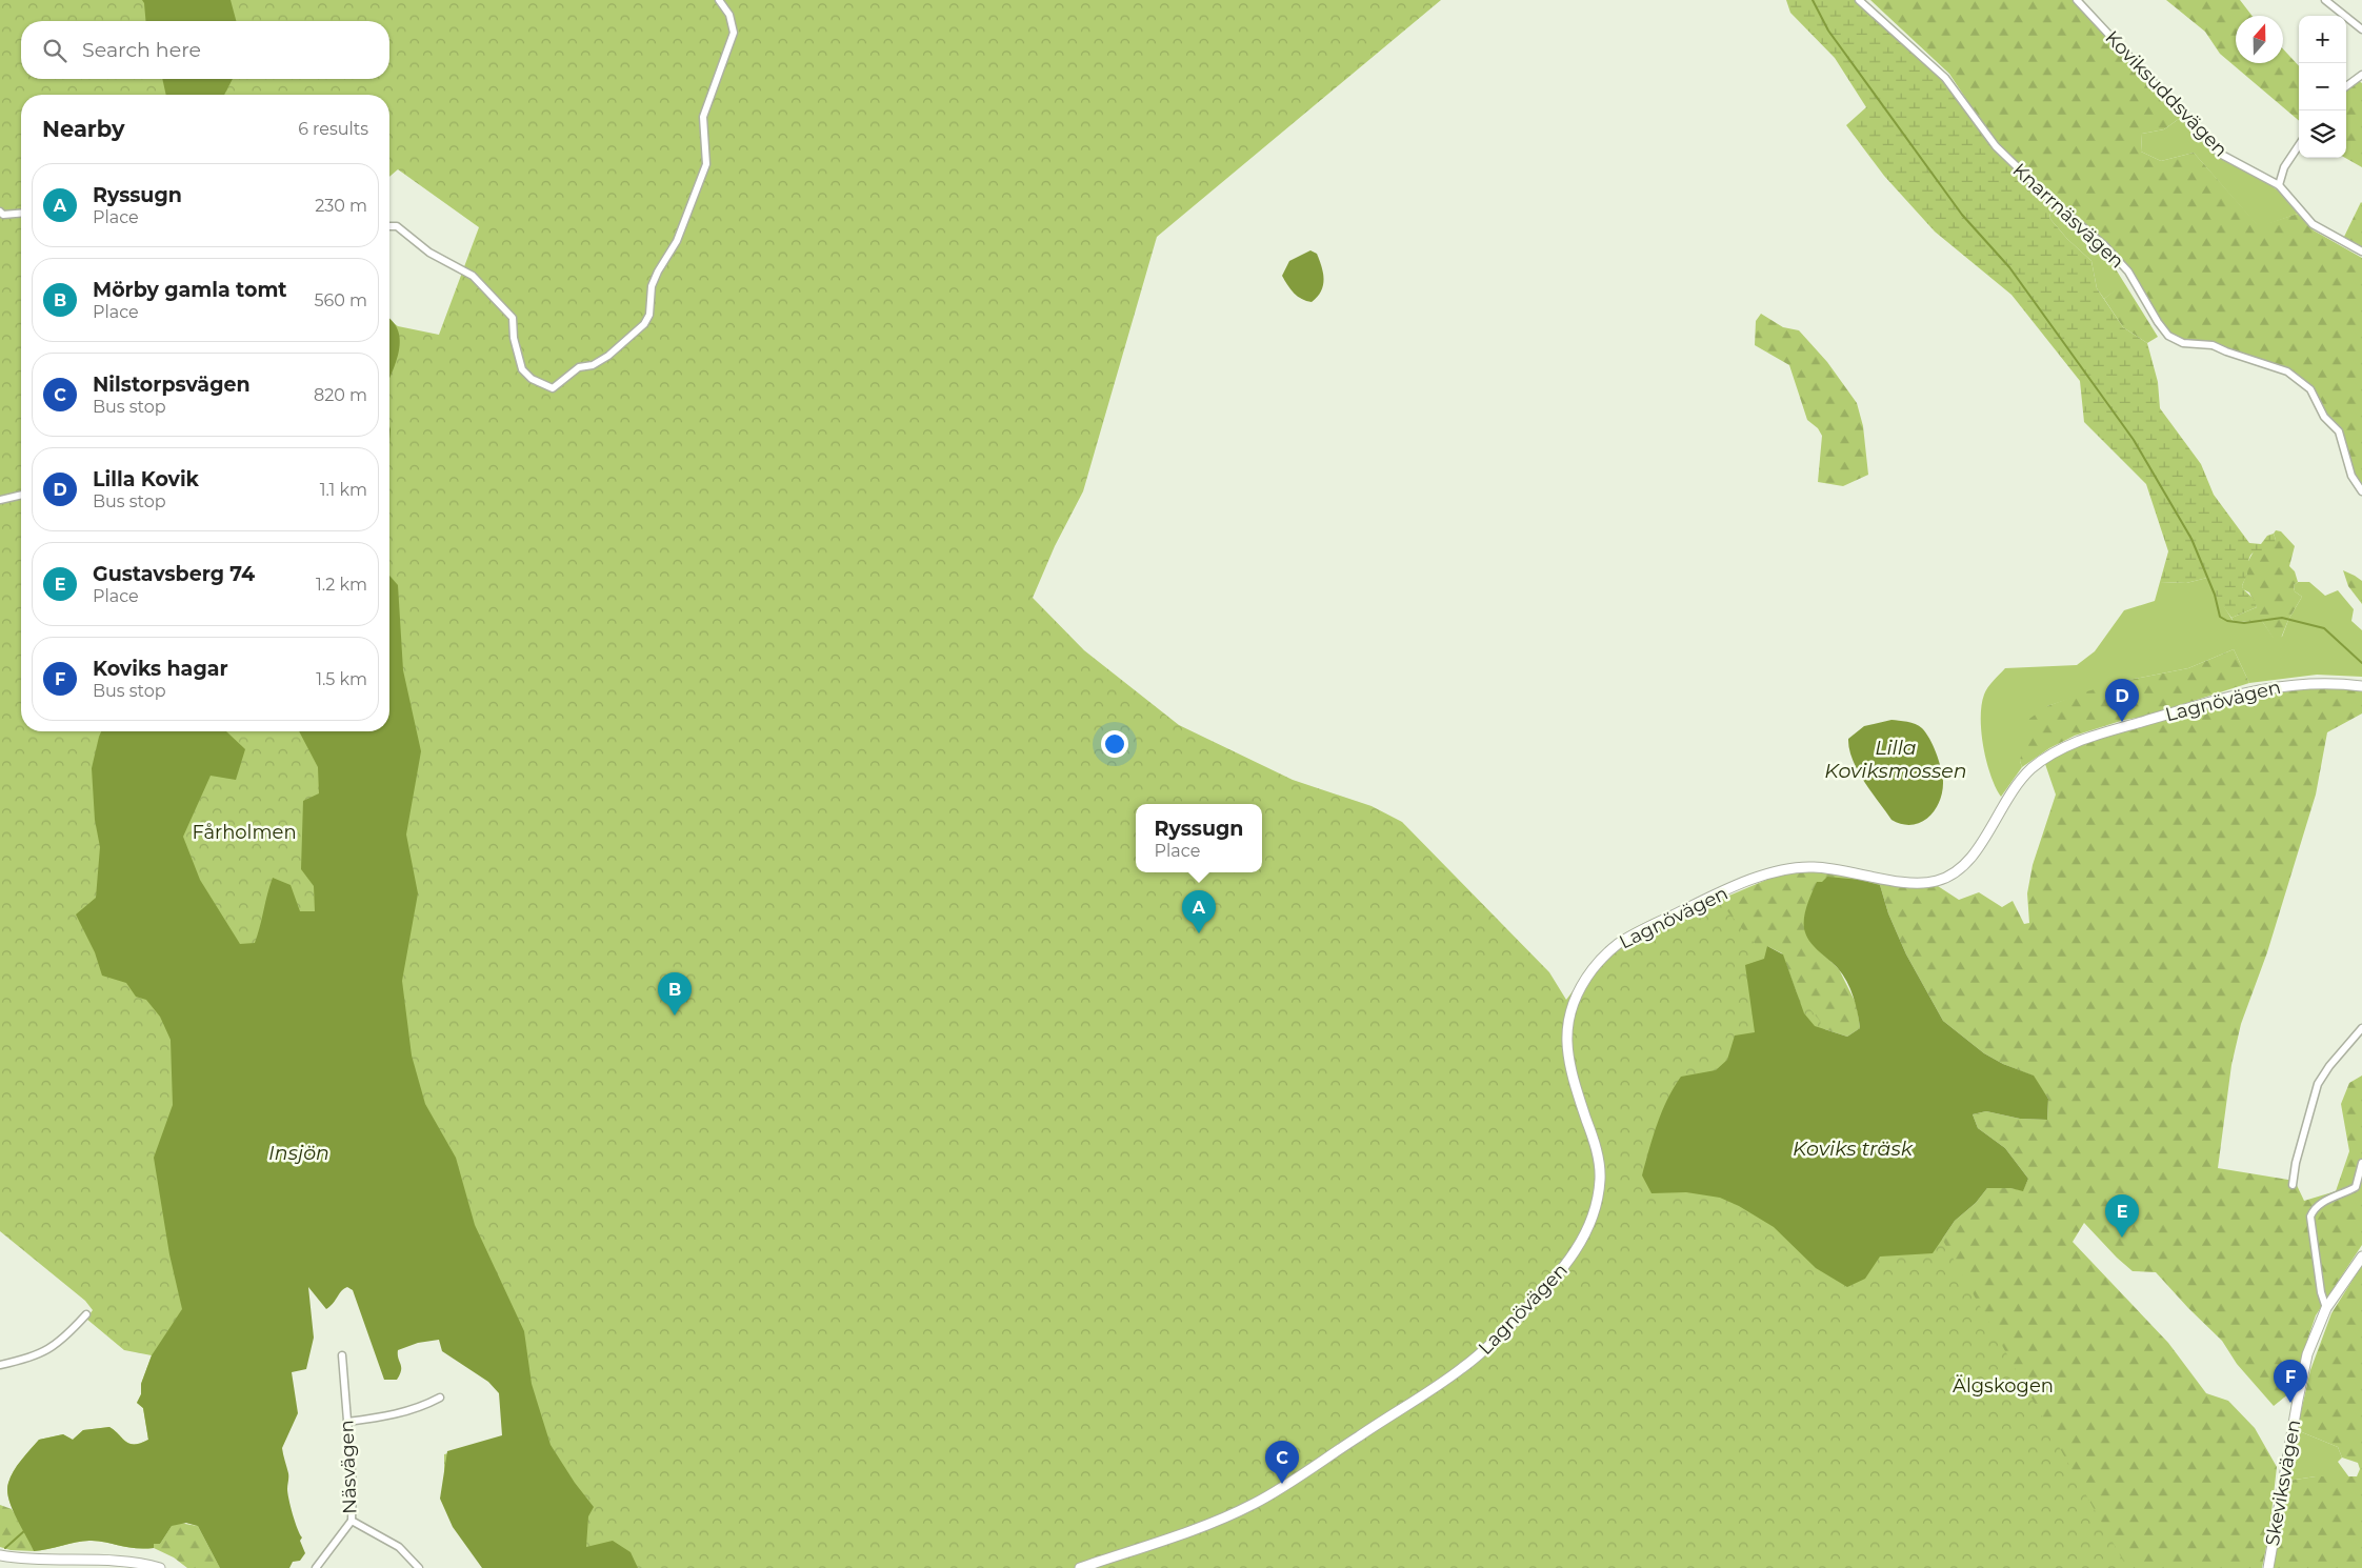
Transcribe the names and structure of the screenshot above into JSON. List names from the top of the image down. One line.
{"streets":{"street":["Koviksuddsvägen","Knarrnäsvägen","Lagnövägen","Näsvägen","Skeviksvägen"]},"water":["Lilla Koviksmossen","Koviks träsk","Insjön"],"parks":["Fårholmen","Älgskogen"],"north":"top","page":{"map_buttons":["+","−"],"search":"Search here","heading":["Nearby","6 results"],"list":[{"mark":"A","name":"Ryssugn","note":"Place","value":"230 m"},{"mark":"B","name":"Mörby gamla tomt","note":"Place","value":"560 m"},{"mark":"C","name":"Nilstorpsvägen","note":"Bus stop","value":"820 m"},{"mark":"D","name":"Lilla Kovik","note":"Bus stop","value":"1.1 km"},{"mark":"E","name":"Gustavsberg 74","note":"Place","value":"1.2 km"},{"mark":"F","name":"Koviks hagar","note":"Bus stop","value":"1.5 km"}],"pins":["D","A","B","E","F","C"],"popup":["Ryssugn","Place"]}}
